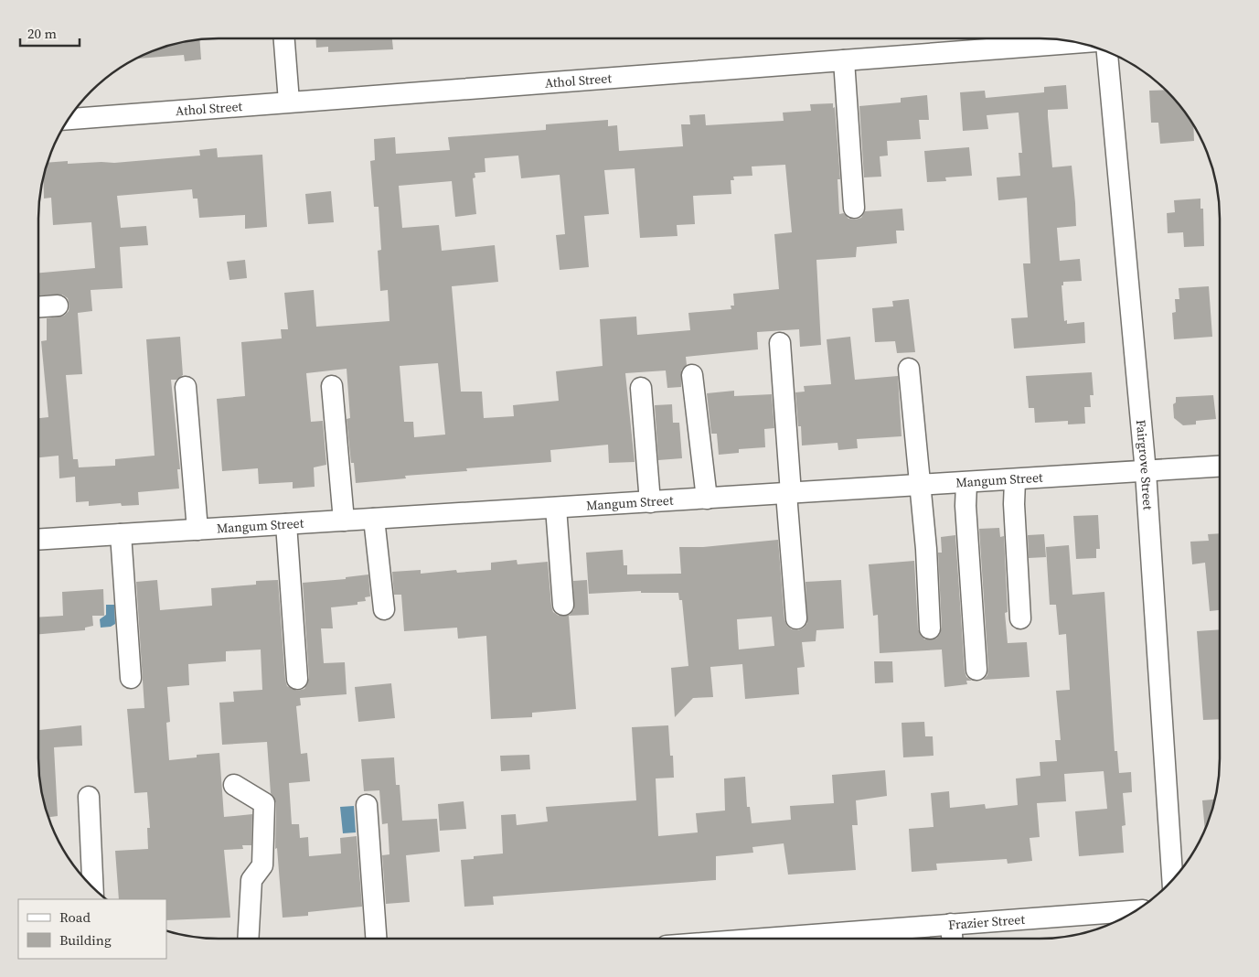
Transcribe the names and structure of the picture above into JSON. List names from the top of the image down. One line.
{"streets":{"street":["Athol Street","Fairgrove Street","Mangum Street","Frazier Street"]},"crossings":[["Fairgrove Street","Mangum Street"]],"legend":["Road","Building"],"scale_bar":"20 m"}
